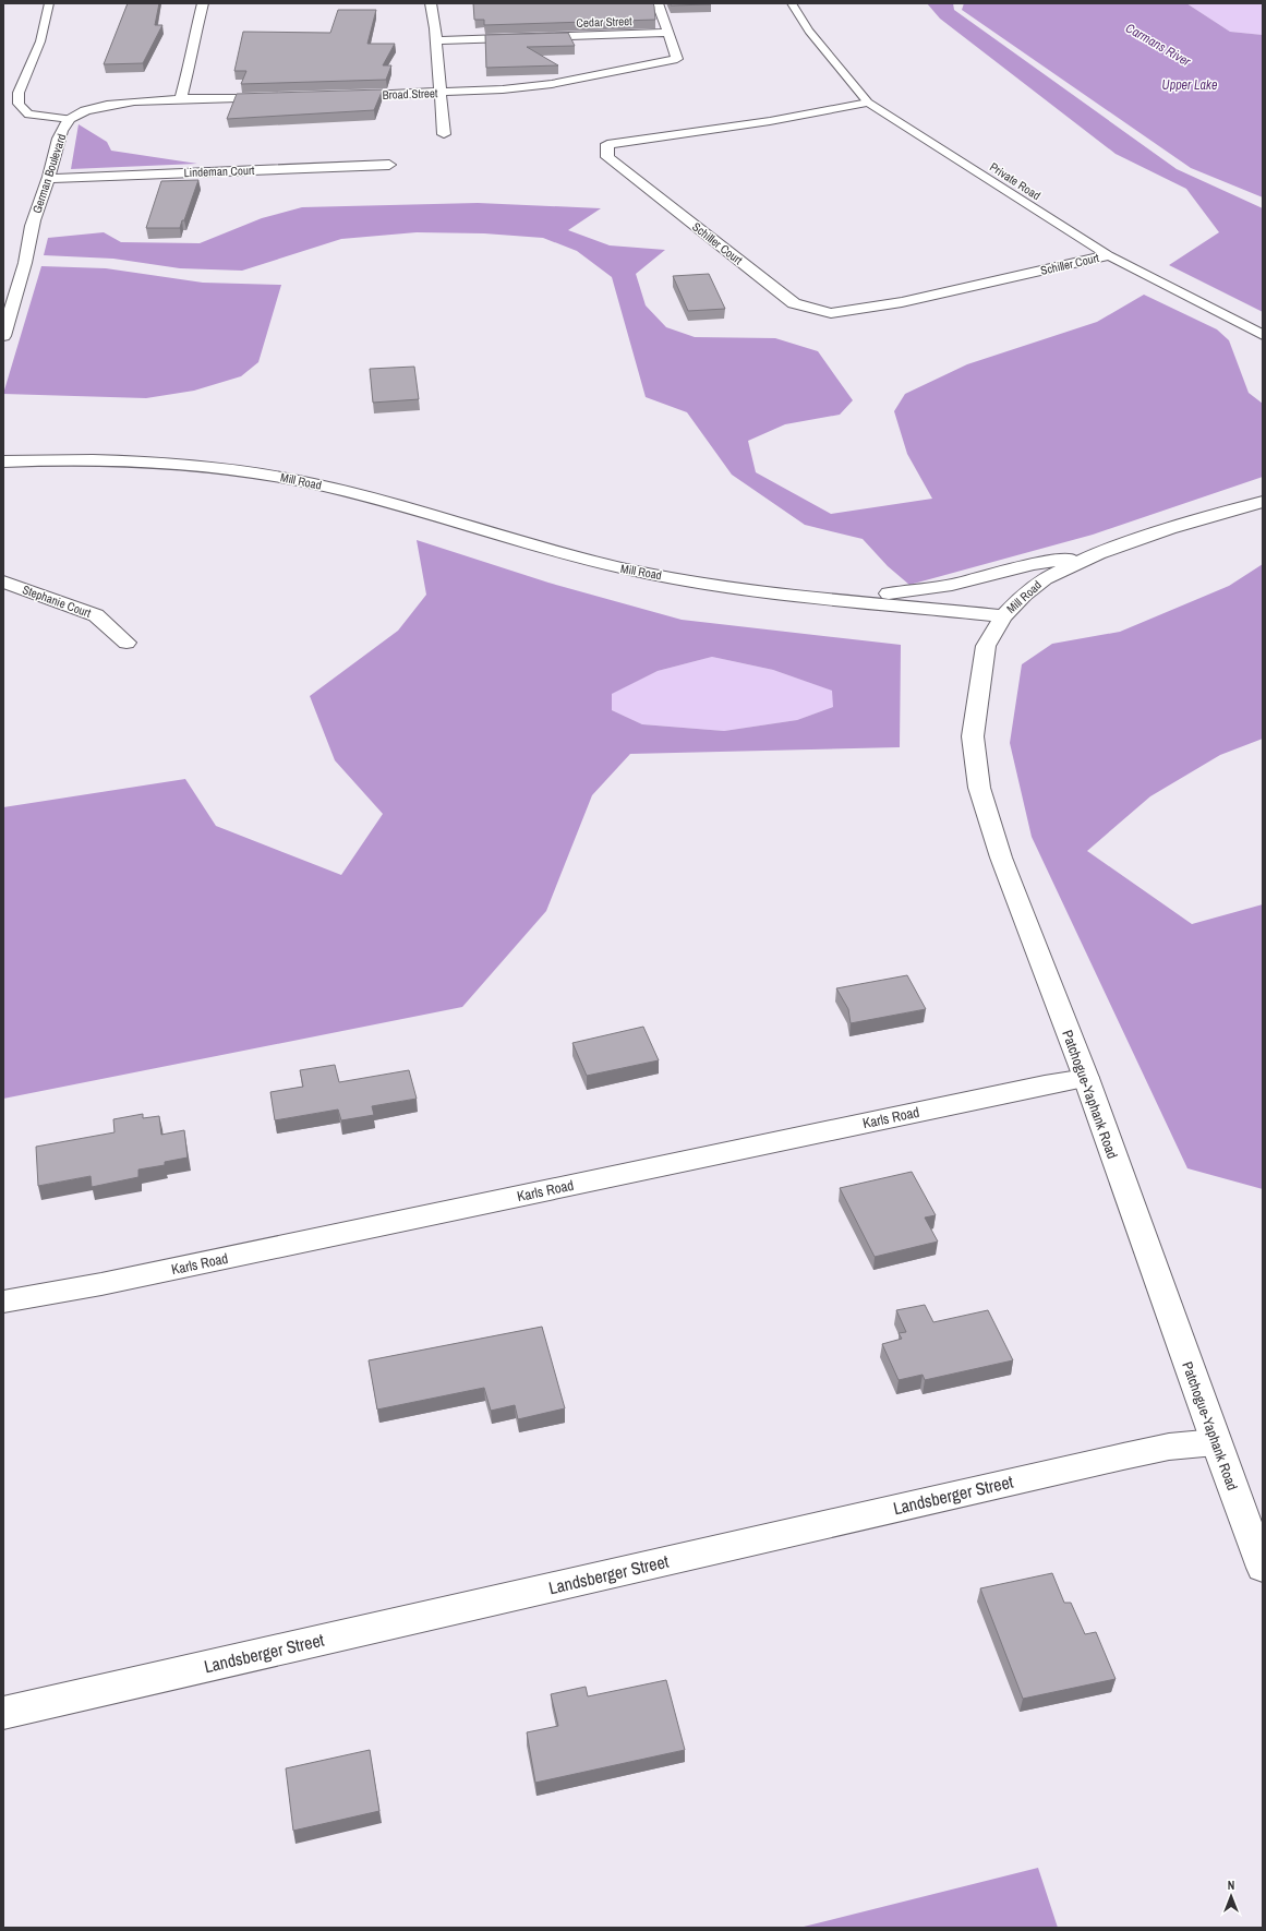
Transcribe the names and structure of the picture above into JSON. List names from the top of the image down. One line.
{"streets":{"street":["Cedar Street","Broad Street","Lindeman Court","German Boulevard","Schiller Court","Mill Road","Stephanie Court","Patchogue-Yaphank Road","Karls Road","Landsberger Street"],"lane":["Private Road"]},"crossings":[["Cedar Street","Broad Street"],["Lindeman Court","German Boulevard"],["Private Road","Schiller Court"],["Mill Road","Patchogue-Yaphank Road"],["Patchogue-Yaphank Road","Karls Road"],["Patchogue-Yaphank Road","Landsberger Street"]],"water":["Carmans River","Upper Lake"],"north":"top"}
